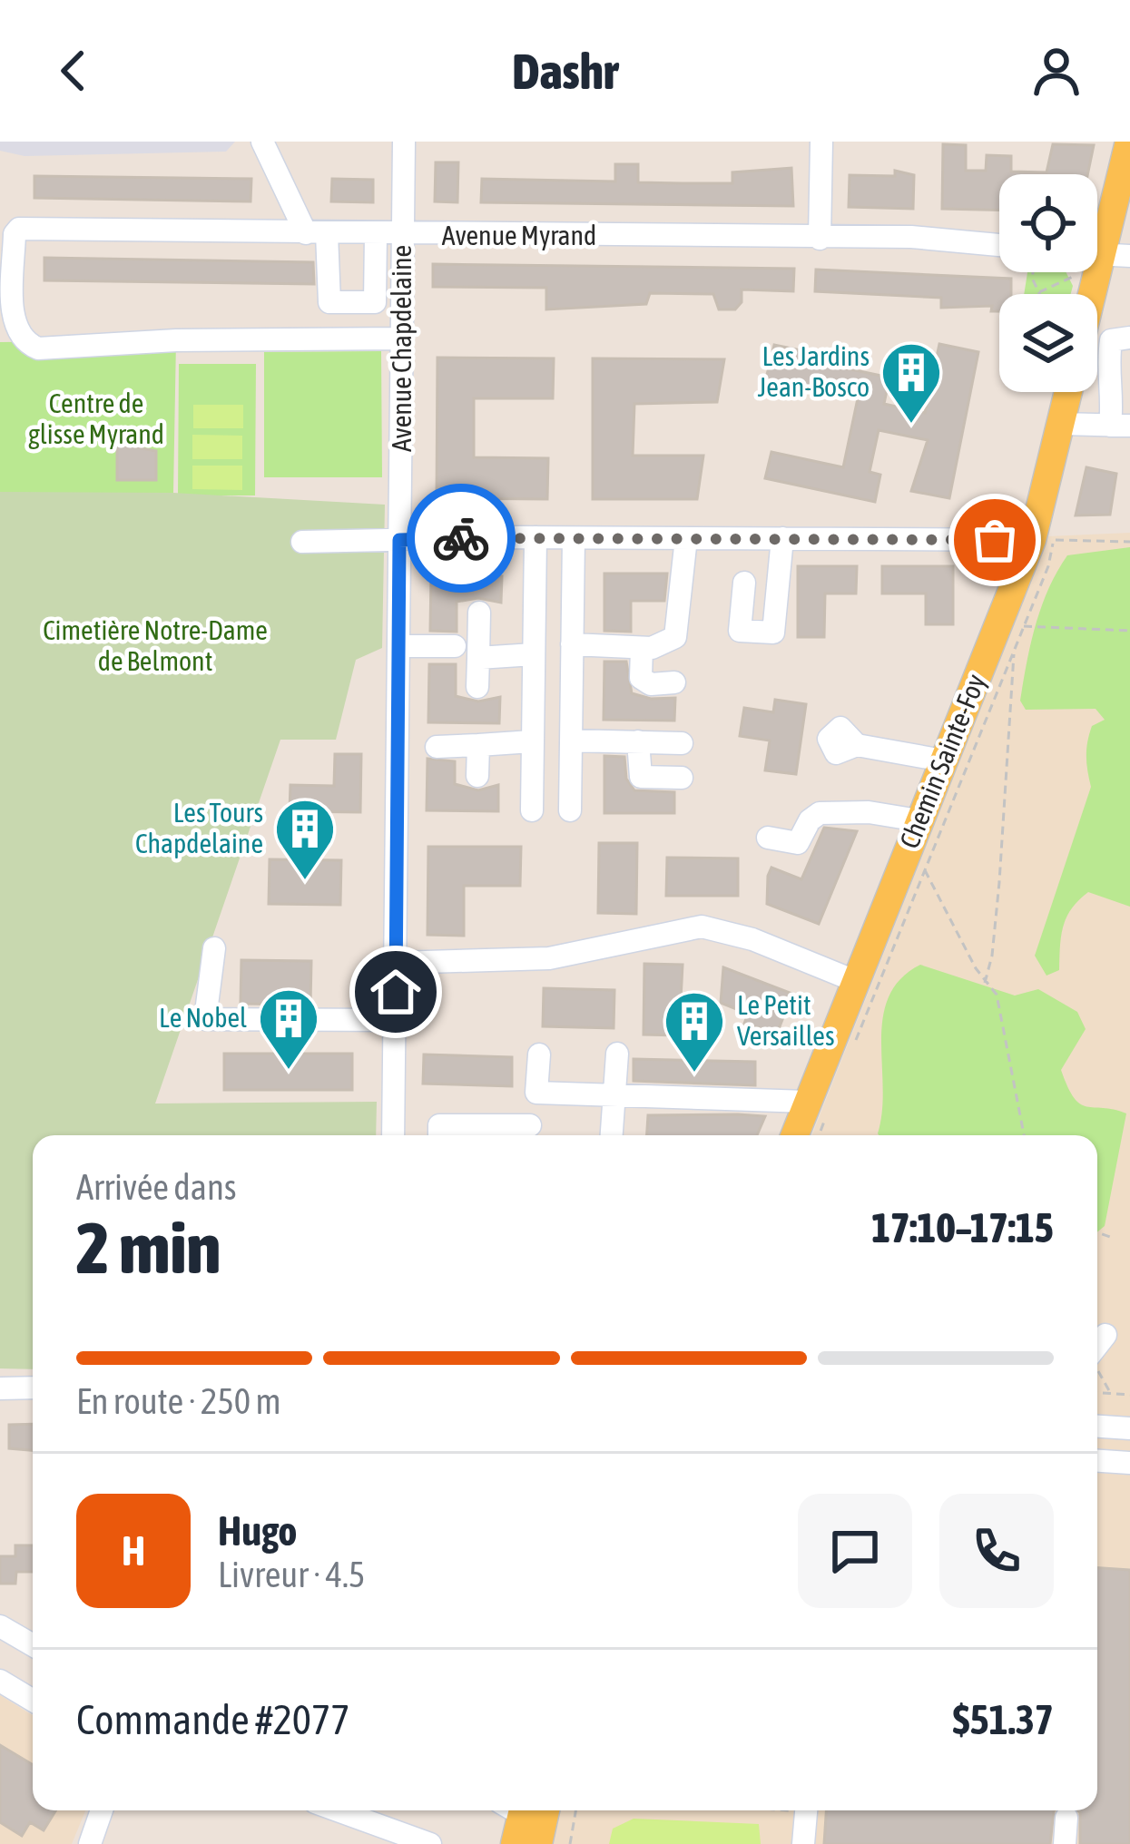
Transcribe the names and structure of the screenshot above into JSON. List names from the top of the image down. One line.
{"streets":{"main road":["Chemin Sainte-Foy"],"street":["Avenue Myrand","Avenue Chapdelaine"]},"crossings":[["Avenue Myrand","Avenue Chapdelaine"]],"parks":["Centre de glisse Myrand","Cimetière Notre-Dame de Belmont"],"places":{"building":["Les Jardins Jean-Bosco","Les Tours Chapdelaine","Le Nobel","Le Petit Versailles"]},"page":{"header":"Dashr","heading":["2 min","Arrivée dans","17:10–17:15"],"panel":["Hugo","Livreur · 4.5","Commande #2077","$51.37"],"bar":"En route · 250 m","round":"H"}}
